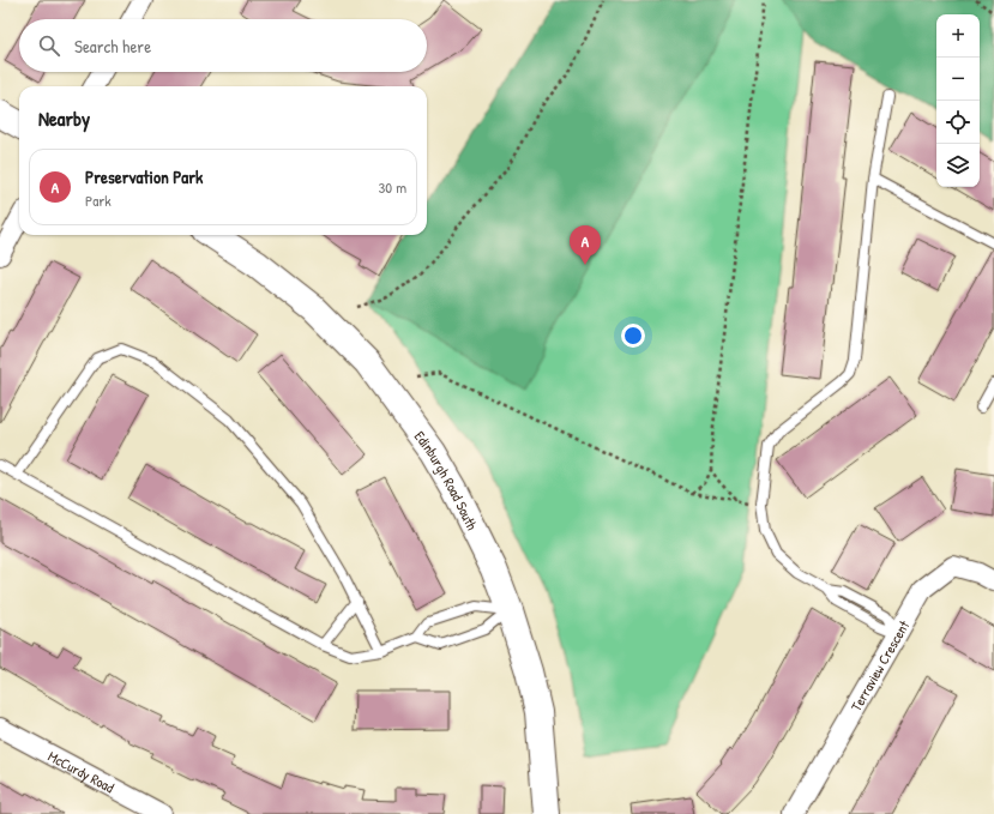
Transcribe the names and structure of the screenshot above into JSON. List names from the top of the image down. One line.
{"streets":{"main road":["Edinburgh Road South"],"street":["Terraview Crescent","McCurdy Road"]},"page":{"map_buttons":["+","−"],"search":"Search here","heading":"Nearby","list":[{"mark":"A","name":"Preservation Park","note":"Park","value":"30 m"}],"pins":"A"}}
